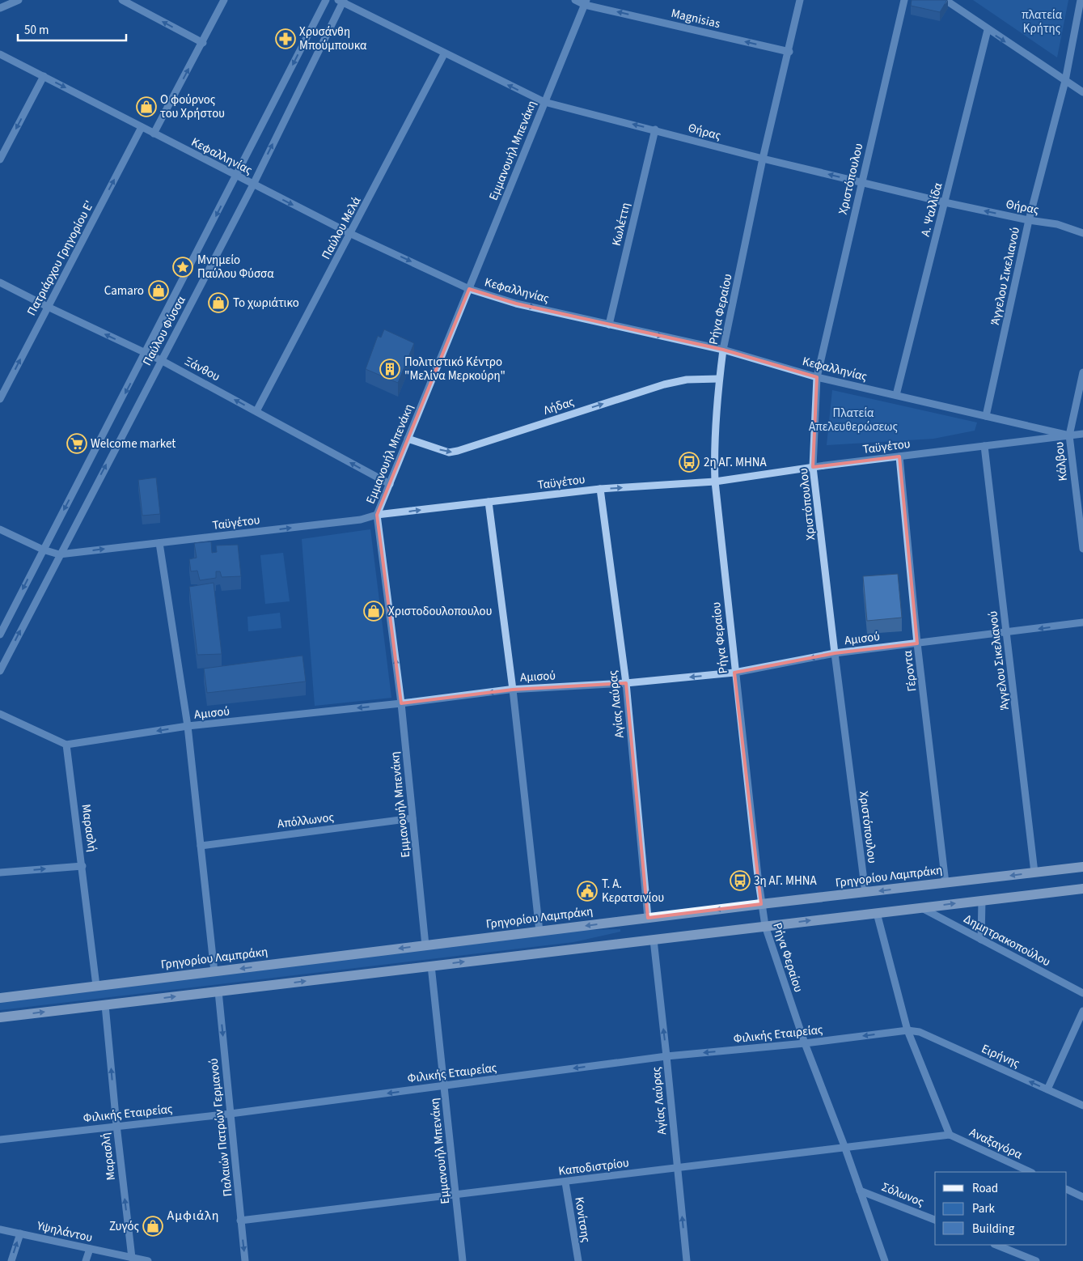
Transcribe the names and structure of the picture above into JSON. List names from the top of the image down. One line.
{"streets":{"main road":["Γρηγορίου Λαμπράκη"],"street":["Magnisias","Θήρας","Εμμανουήλ Μπενάκη","Κεφαλληνίας","Χριστόπουλου","Α. Ψαλλίδα","Κωλέττη","Παύλου Μελά","Πατριάρχου Γρηγορίου Ε'","Άγγελου Σικελιανού","Ρήγα Φεραίου","Παύλου Φύσσα","Ξάνθου","Λήδας","Ταϋγέτου","Κάλβου","Αμισού","Γέροντα","Αγίας Λαύρας","Απόλλωνος","Μαρασλή","Δημητρακοπούλου","Φιλικής Εταιρείας","Ειρήνης","Παλαιών Πατρών Γερμανού","Αναξαγόρα","Καποδιστρίου","Σόλωνος","Κονίτσης","Υψηλάντου"]},"crossings":[["Magnisias","Εμμανουήλ Μπενάκη"],["Magnisias","Ρήγα Φεραίου"],["Θήρας","Εμμανουήλ Μπενάκη"],["Θήρας","Χριστόπουλου"],["Θήρας","Α. Ψαλλίδα"],["Θήρας","Κωλέττη"],["Θήρας","Παύλου Μελά"],["Θήρας","Άγγελου Σικελιανού"],["Θήρας","Ρήγα Φεραίου"],["Θήρας","Παύλου Φύσσα"],["Εμμανουήλ Μπενάκη","Κεφαλληνίας"],["Εμμανουήλ Μπενάκη","Ξάνθου"],["Εμμανουήλ Μπενάκη","Λήδας"],["Εμμανουήλ Μπενάκη","Ταϋγέτου"],["Εμμανουήλ Μπενάκη","Αμισού"],["Εμμανουήλ Μπενάκη","Απόλλωνος"],["Εμμανουήλ Μπενάκη","Γρηγορίου Λαμπράκη"],["Εμμανουήλ Μπενάκη","Φιλικής Εταιρείας"],["Εμμανουήλ Μπενάκη","Καποδιστρίου"],["Κεφαλληνίας","Χριστόπουλου"],["Κεφαλληνίας","Α. Ψαλλίδα"],["Κεφαλληνίας","Κωλέττη"],["Κεφαλληνίας","Παύλου Μελά"],["Κεφαλληνίας","Πατριάρχου Γρηγορίου Ε'"],["Κεφαλληνίας","Άγγελου Σικελιανού"],["Κεφαλληνίας","Ρήγα Φεραίου"],["Κεφαλληνίας","Παύλου Φύσσα"],["Κεφαλληνίας","Ταϋγέτου"],["Κεφαλληνίας","Κάλβου"],["Χριστόπουλου","Ταϋγέτου"],["Χριστόπουλου","Αμισού"],["Χριστόπουλου","Γρηγορίου Λαμπράκη"],["Παύλου Μελά","Ξάνθου"],["Πατριάρχου Γρηγορίου Ε'","Ξάνθου"],["Άγγελου Σικελιανού","Ταϋγέτου"],["Άγγελου Σικελιανού","Αμισού"],["Άγγελου Σικελιανού","Γρηγορίου Λαμπράκη"],["Ρήγα Φεραίου","Λήδας"],["Ρήγα Φεραίου","Ταϋγέτου"],["Ρήγα Φεραίου","Αμισού"],["Ρήγα Φεραίου","Γρηγορίου Λαμπράκη"],["Ρήγα Φεραίου","Φιλικής Εταιρείας"],["Ρήγα Φεραίου","Καποδιστρίου"],["Ρήγα Φεραίου","Σόλωνος"],["Παύλου Φύσσα","Ξάνθου"],["Παύλου Φύσσα","Ταϋγέτου"],["Ταϋγέτου","Κάλβου"],["Ταϋγέτου","Γέροντα"],["Ταϋγέτου","Αγίας Λαύρας"],["Αμισού","Γέροντα"],["Αμισού","Αγίας Λαύρας"],["Αμισού","Μαρασλή"],["Γέροντα","Γρηγορίου Λαμπράκη"],["Αγίας Λαύρας","Γρηγορίου Λαμπράκη"],["Αγίας Λαύρας","Φιλικής Εταιρείας"],["Αγίας Λαύρας","Καποδιστρίου"],["Μαρασλή","Γρηγορίου Λαμπράκη"],["Μαρασλή","Φιλικής Εταιρείας"],["Μαρασλή","Υψηλάντου"],["Φιλικής Εταιρείας","Ειρήνης"],["Φιλικής Εταιρείας","Παλαιών Πατρών Γερμανού"],["Παλαιών Πατρών Γερμανού","Καποδιστρίου"],["Αναξαγόρα","Καποδιστρίου"],["Καποδιστρίου","Κονίτσης"]],"one_way":["Magnisias","Θήρας","Κεφαλληνίας","Πατριάρχου Γρηγορίου Ε'","Ξάνθου","Λήδας","Ταϋγέτου","Αμισού","Μαρασλή","Φιλικής Εταιρείας","Ειρήνης","Παλαιών Πατρών Γερμανού"],"districts":["Αμφιάλη"],"parks":["πλατεία Κρήτης","Πλατεία Απελευθερώσεως"],"places":{"pharmacy":["Χρυσάνθη Μπούμπουκα"],"shop":["Ο φούρνος του Χρήστου","Camaro","Το χωριάτικο","Χριστοδουλοπουλου","Ζυγός"],"place":["Μνημείο Παύλου Φύσσα"],"building":["Πολιτιστικό Κέντρο \"Μελίνα Μερκούρη\""],"supermarket":["Welcome market"],"bus stop":["2η ΑΓ. ΜΗΝΑ","3η ΑΓ. ΜΗΝΑ"],"public building":["Τ. Α. Κερατσινίου"]},"legend":["Road","Park","Building"],"scale_bar":"50 m"}
